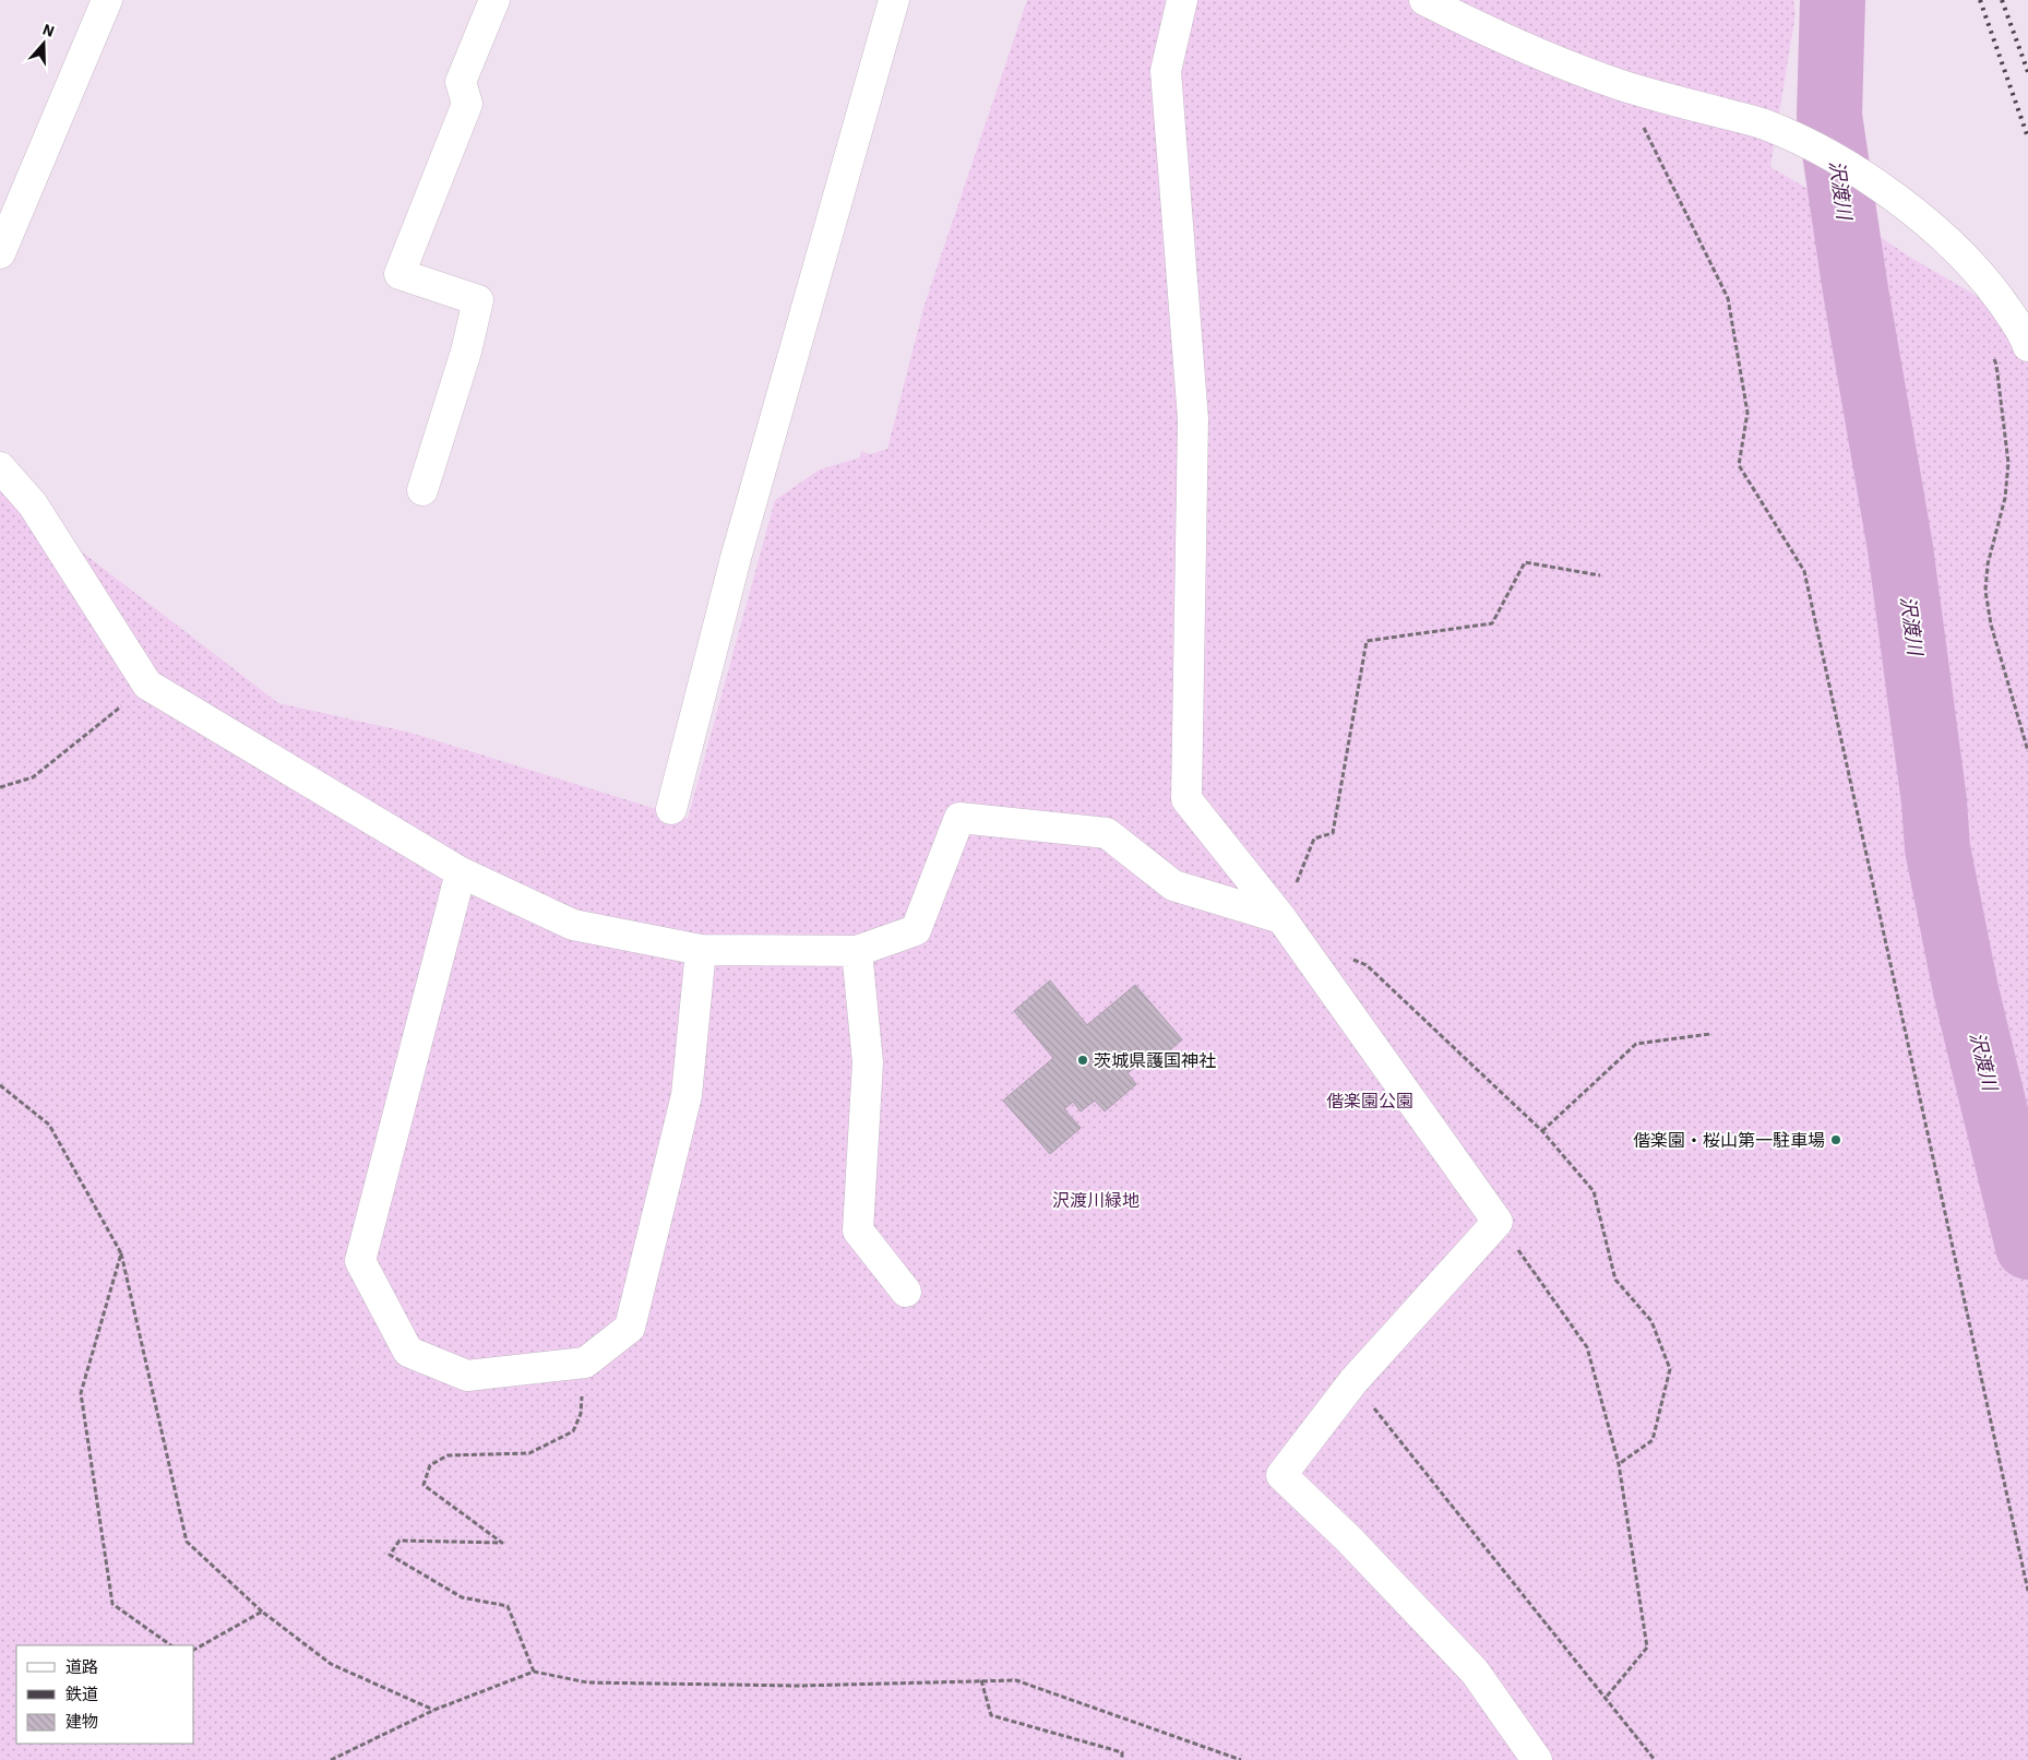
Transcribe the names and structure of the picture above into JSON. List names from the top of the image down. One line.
{"water":["沢渡川"],"parks":["偕楽園公園","沢渡川緑地"],"places":["茨城県護国神社","偕楽園・桜山第一駐車場"],"legend":["道路","鉄道","建物"],"north":"top"}
